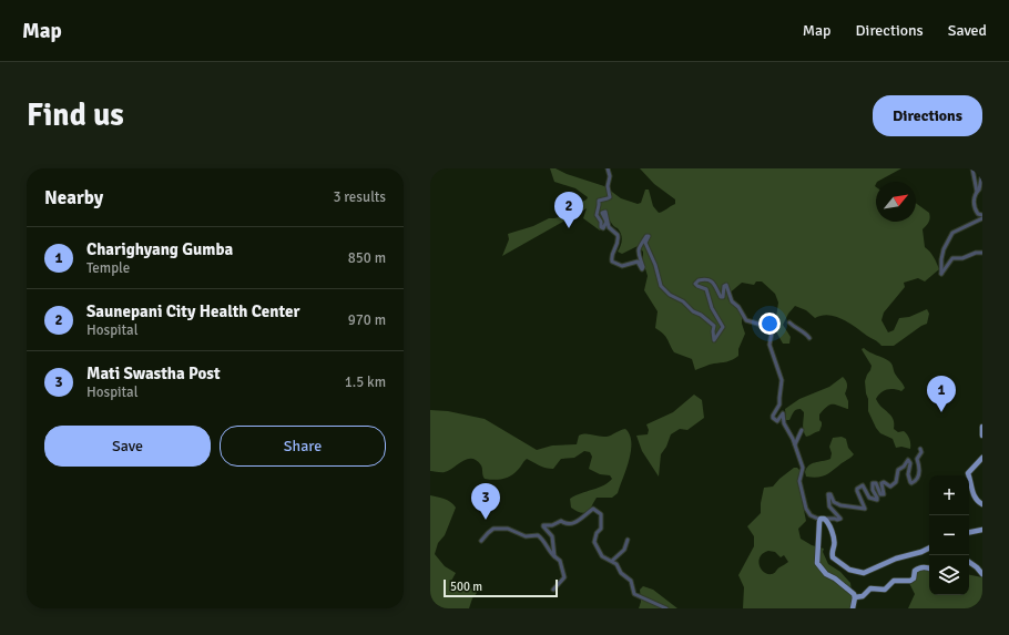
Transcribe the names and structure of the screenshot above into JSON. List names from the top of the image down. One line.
{"scale_bar":"500 m","north":"top right","page":{"header":"Map","nav":["Map","Directions","Saved"],"buttons":["Directions",["Save","Share"]],"title":"Find us","heading":["Nearby","3 results"],"pins":["2","1","3"],"list":[{"mark":"1","name":"Charighyang Gumba","note":"Temple","value":"850 m"},{"mark":"2","name":"Saunepani City Health Center","note":"Hospital","value":"970 m"},{"mark":"3","name":"Mati Swastha Post","note":"Hospital","value":"1.5 km"}],"map_buttons":["+","−"],"scale":"500 m"}}
